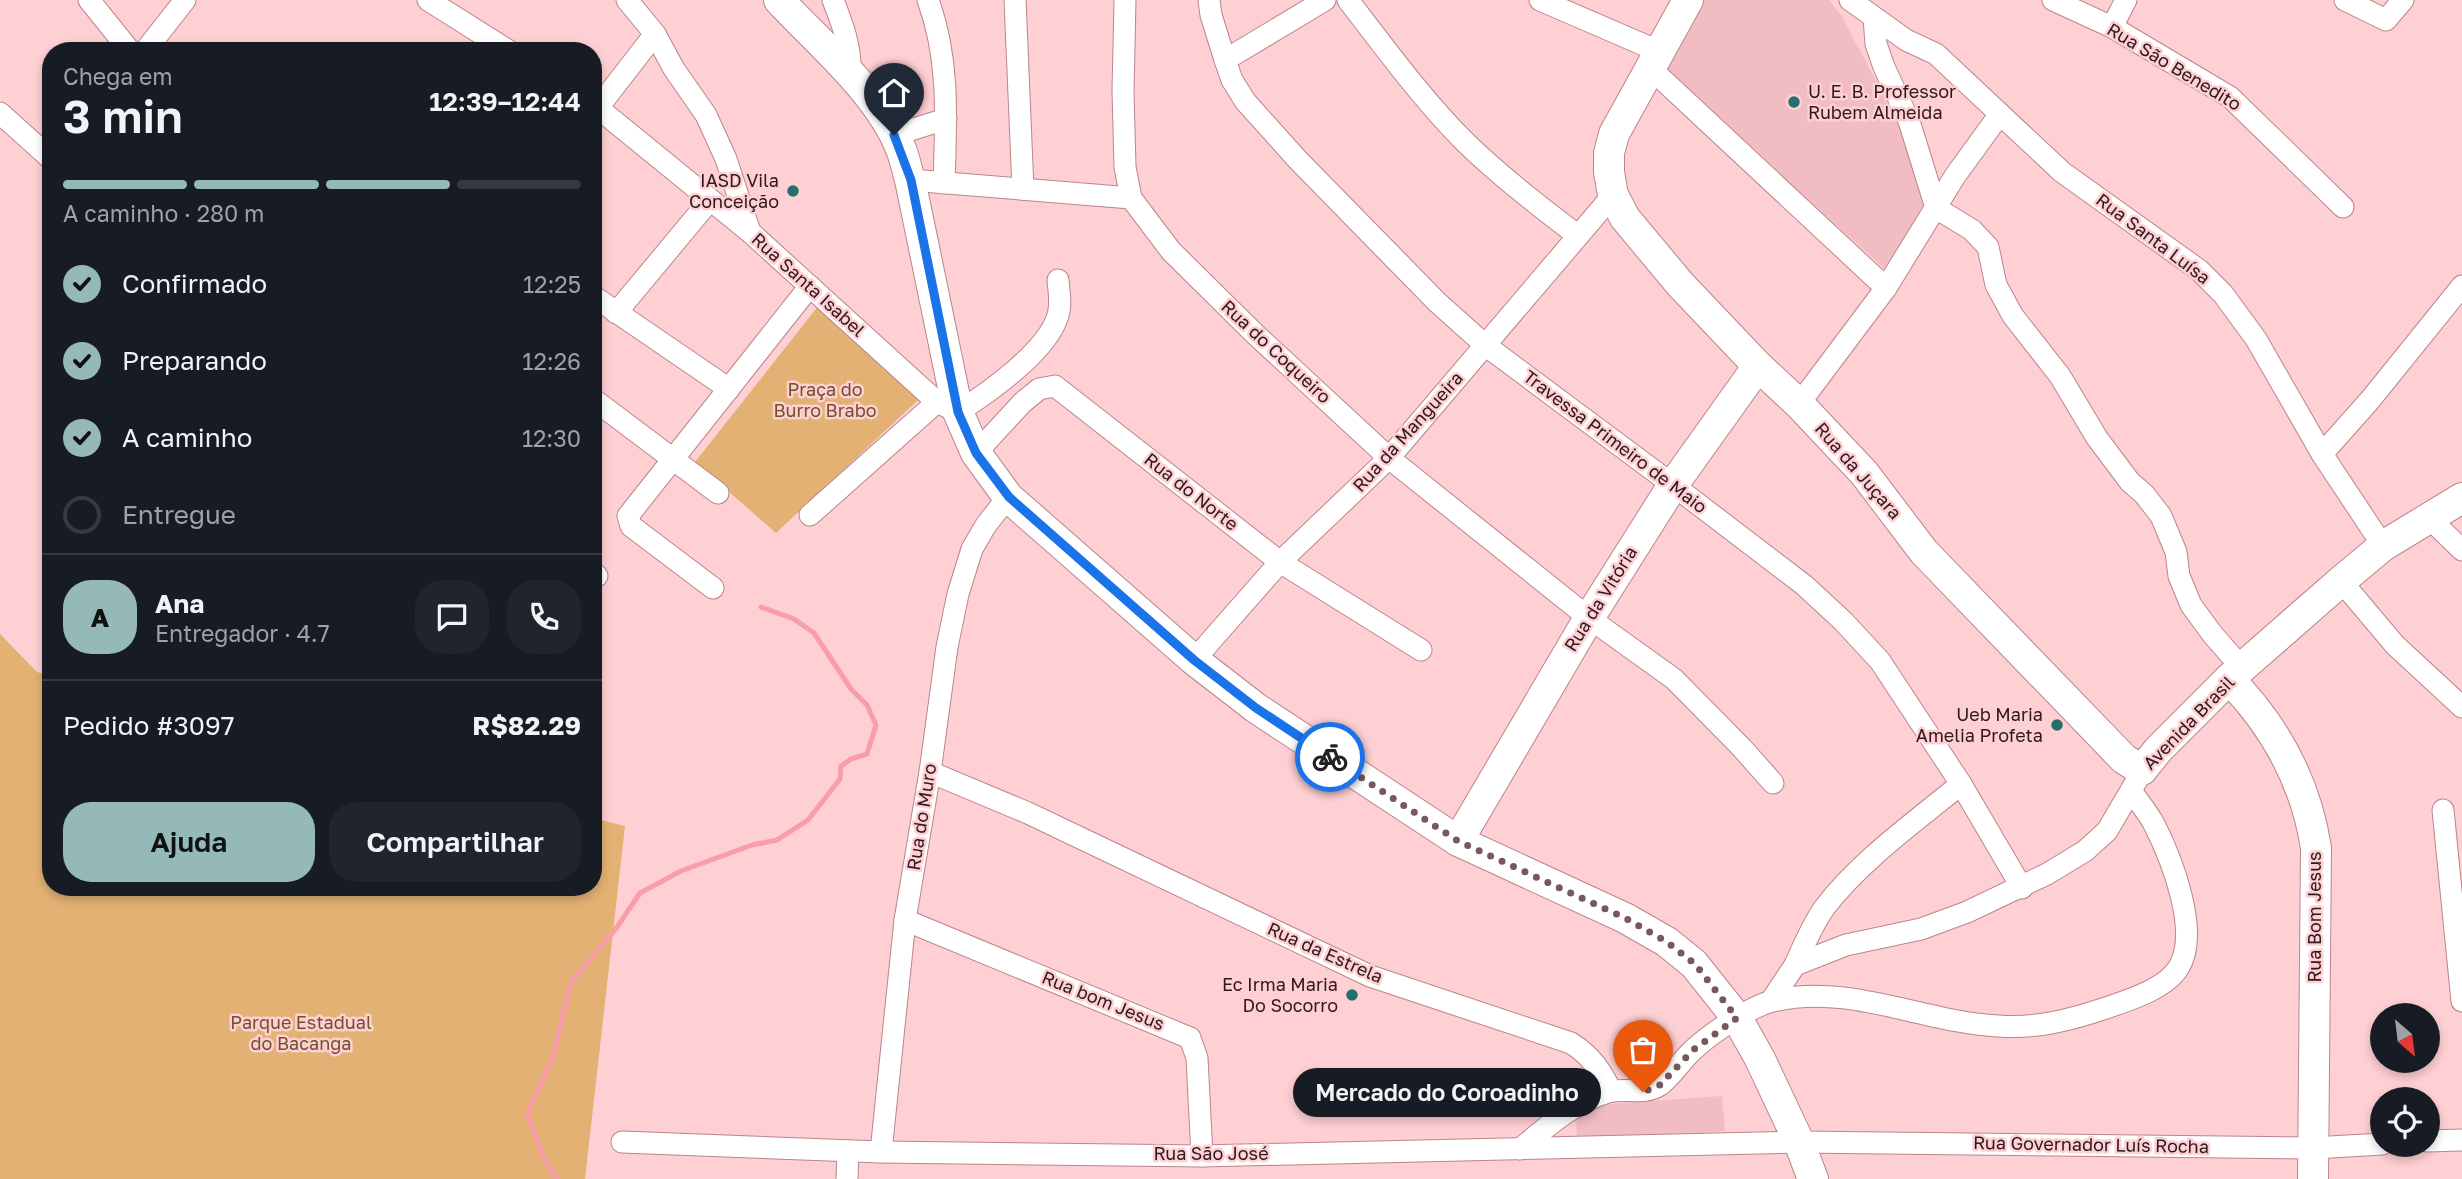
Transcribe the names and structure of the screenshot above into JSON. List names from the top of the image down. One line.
{"streets":{"street":["Rua São Benedito","Rua Santa Luísa","Rua Santa Isabel","Rua do Coqueiro","Rua da Mangueira","Travessa Primeiro de Maio","Rua da Juçara","Rua do Norte","Rua da Vitória","Avenida Brasil","Rua do Muro","Rua Bom Jesus","Rua da Estrela","Rua bom Jesus","Rua Governador Luís Rocha","Rua São José"]},"crossings":[["Rua Santa Luísa","Avenida Brasil"],["Rua do Coqueiro","Rua da Mangueira"],["Rua do Coqueiro","Rua da Vitória"],["Rua da Mangueira","Travessa Primeiro de Maio"],["Rua da Mangueira","Rua da Juçara"],["Rua da Mangueira","Rua do Norte"],["Travessa Primeiro de Maio","Rua da Vitória"],["Travessa Primeiro de Maio","Avenida Brasil"],["Rua da Juçara","Rua da Vitória"],["Rua da Juçara","Avenida Brasil"],["Avenida Brasil","Rua Bom Jesus"],["Rua do Muro","Rua da Estrela"],["Rua do Muro","Rua bom Jesus"],["Rua do Muro","Rua São José"],["Rua Bom Jesus","Rua Governador Luís Rocha"],["Rua bom Jesus","Rua São José"],["Rua Governador Luís Rocha","Rua São José"]],"parks":["Praça do Burro Brabo","Parque Estadual do Bacanga"],"places":["U. E. B. Professor Rubem Almeida","IASD Vila Conceição","Ueb Maria Amelia Profeta","Ec Irma Maria Do Socorro","Mercado do Coroadinho"],"north":"bottom right","page":{"heading":["3 min","Chega em","12:39–12:44"],"panel":["Ana","Entregador · 4.7","Pedido #3097","R$82.29"],"bar":"A caminho · 280 m","list":[["Confirmado","12:25"],["Preparando","12:26"],["A caminho","12:30"],"Entregue"],"round":"A","buttons":["Ajuda","Compartilhar"],"bubble":"Mercado do Coroadinho"}}
